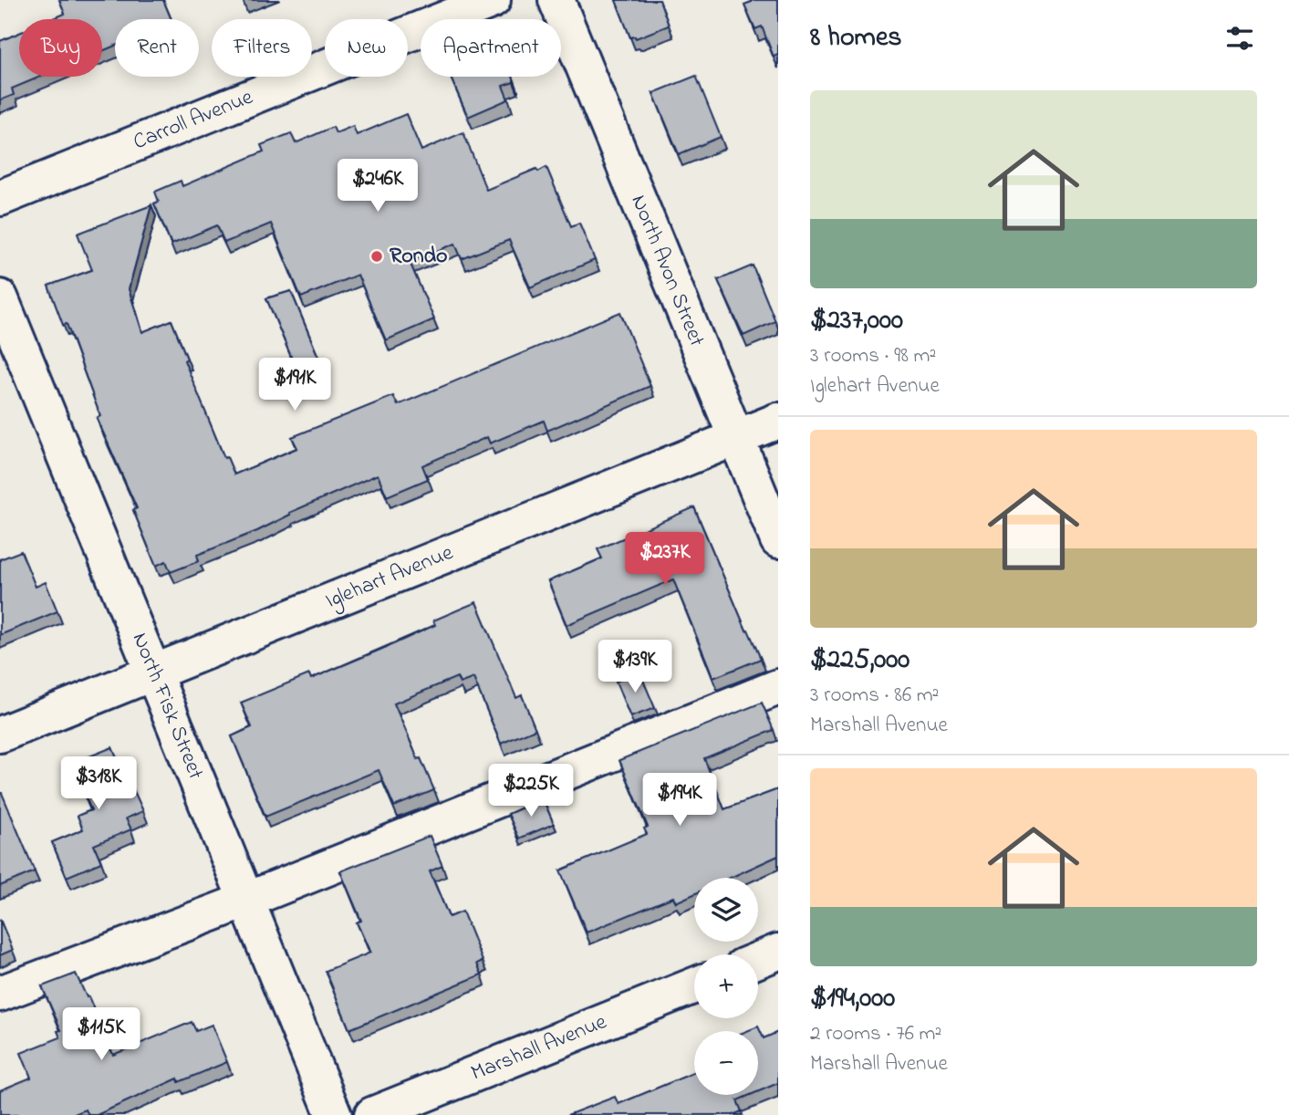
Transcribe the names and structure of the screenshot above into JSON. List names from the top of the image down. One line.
{"streets":{"street":["Carroll Avenue","North Avon Street","Iglehart Avenue","North Fisk Street","Marshall Avenue"]},"crossings":[["North Avon Street","Iglehart Avenue"],["Iglehart Avenue","North Fisk Street"]],"places":["Rondo"],"page":{"heading":"8 homes","chip":["Buy","Rent","Filters","New","Apartment"],"list":[{"name":"$237,000","note":"3 rooms · 98 m² · Iglehart Avenue"},{"name":"$225,000","note":"3 rooms · 86 m² · Marshall Avenue"},{"name":"$194,000","note":"2 rooms · 76 m² · Marshall Avenue"}],"price":["$246K","$191K","$237K","$139K","$318K","$225K","$194K","$115K"],"map_buttons":["+","−"]}}
